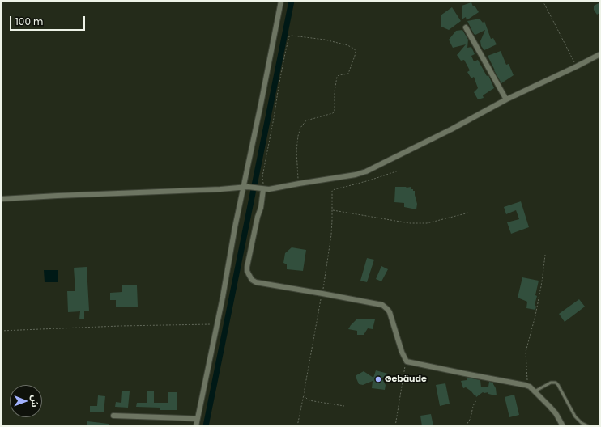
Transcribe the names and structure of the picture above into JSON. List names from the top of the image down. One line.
{"places":["Gebäude"],"scale_bar":"100 m","north":"right"}
